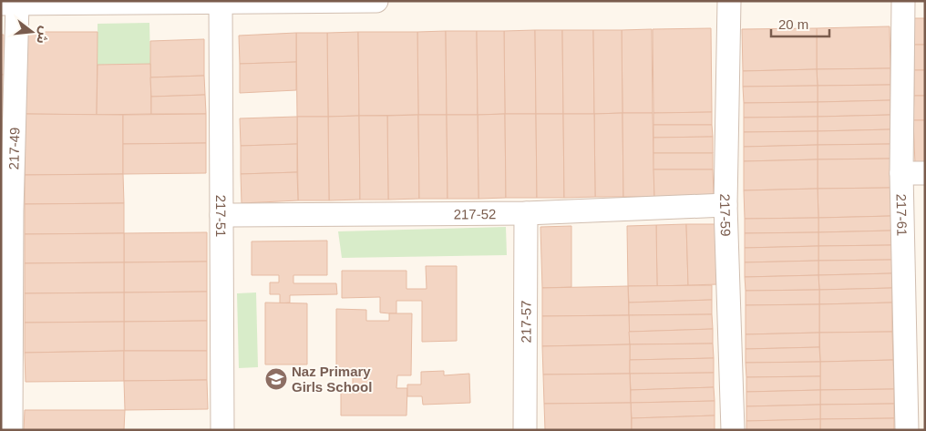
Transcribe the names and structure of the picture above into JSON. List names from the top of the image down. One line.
{"streets":{"street":["217-49","217-52","217-51","217-59","217-61","217-57"]},"crossings":[["217-52","217-51"],["217-52","217-59"],["217-52","217-57"]],"places":{"school or university":["Naz Primary Girls School"]},"scale_bar":"20 m","north":"right"}
